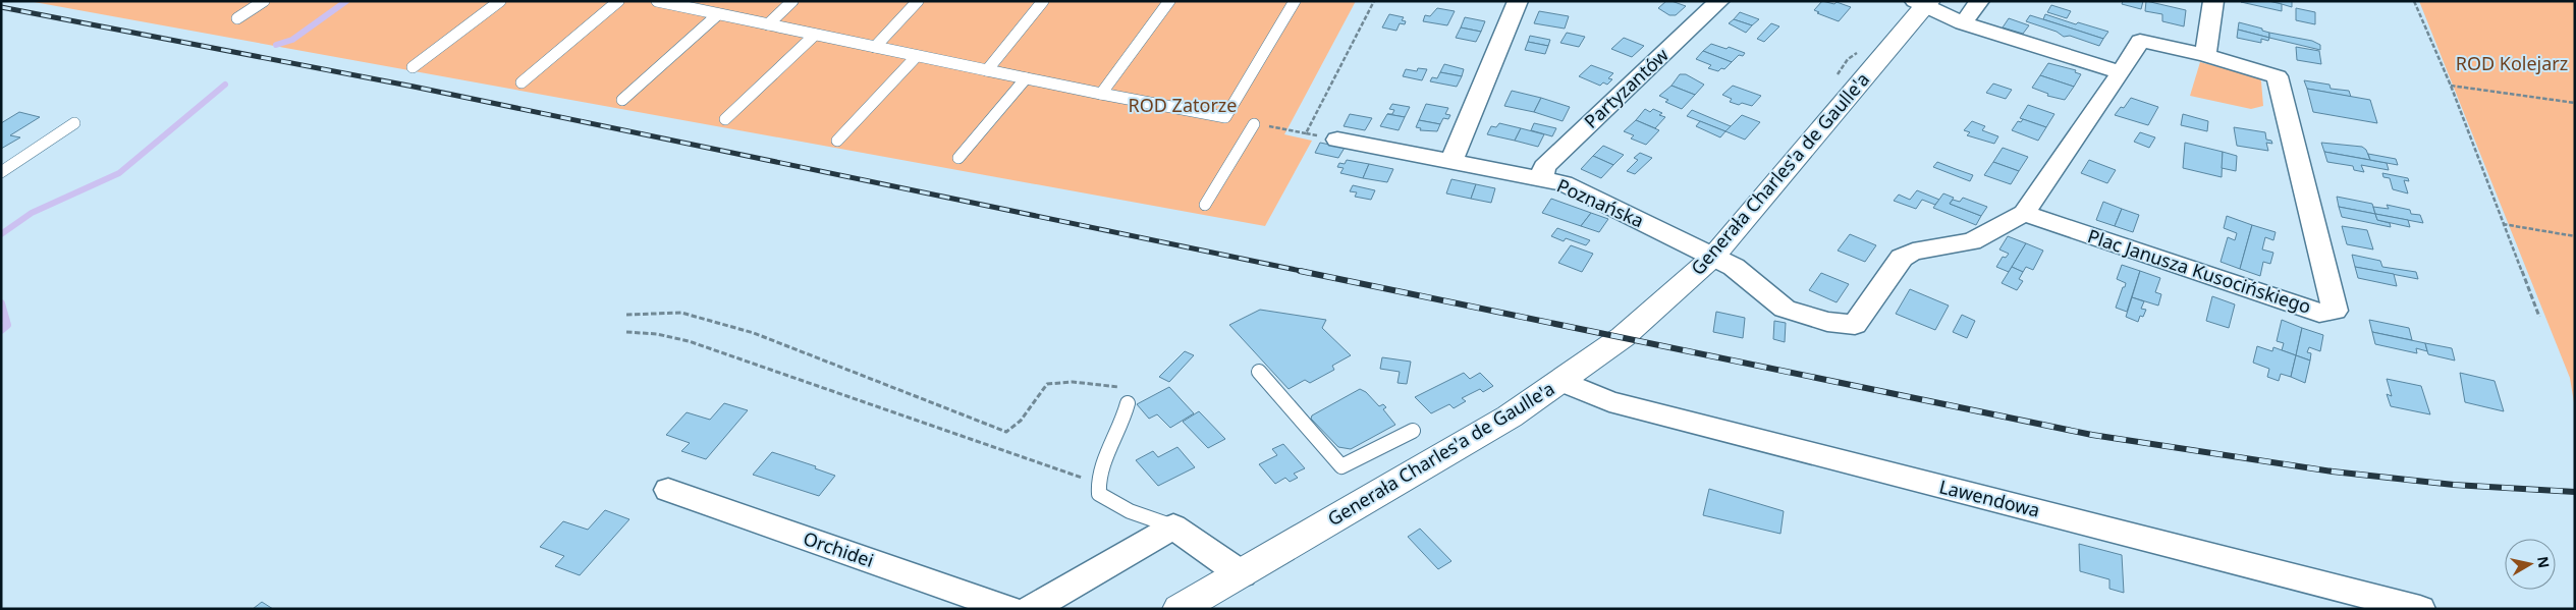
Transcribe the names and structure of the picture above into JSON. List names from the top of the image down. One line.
{"streets":{"main road":["Generała Charles'a de Gaulle'a"],"street":["Partyzantów","Poznańska","Plac Janusza Kusocińskiego","Lawendowa","Orchidei"]},"crossings":[["Partyzantów","Poznańska"],["Generała Charles'a de Gaulle'a","Poznańska"],["Generała Charles'a de Gaulle'a","Lawendowa"]],"parks":["ROD Kolejarz","ROD Zatorze"],"north":"right"}
